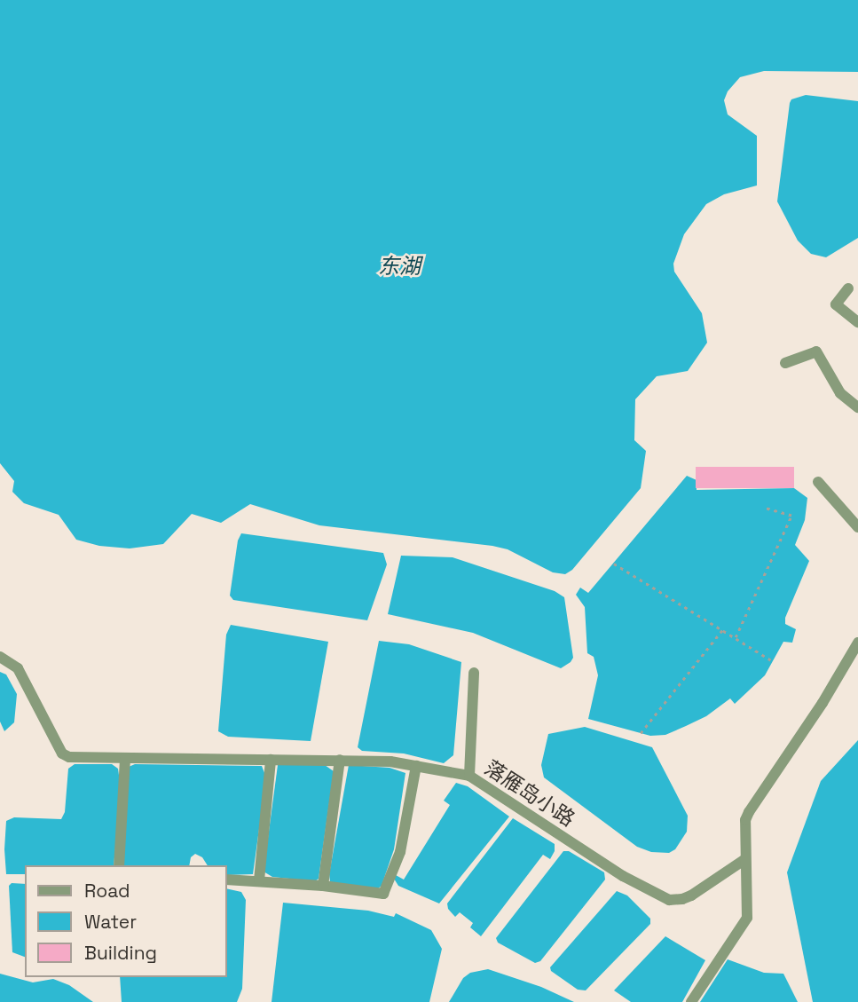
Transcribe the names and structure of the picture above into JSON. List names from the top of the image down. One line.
{"streets":{"street":["落雁岛小路"]},"water":["东湖"],"legend":["Road","Water","Building"]}
